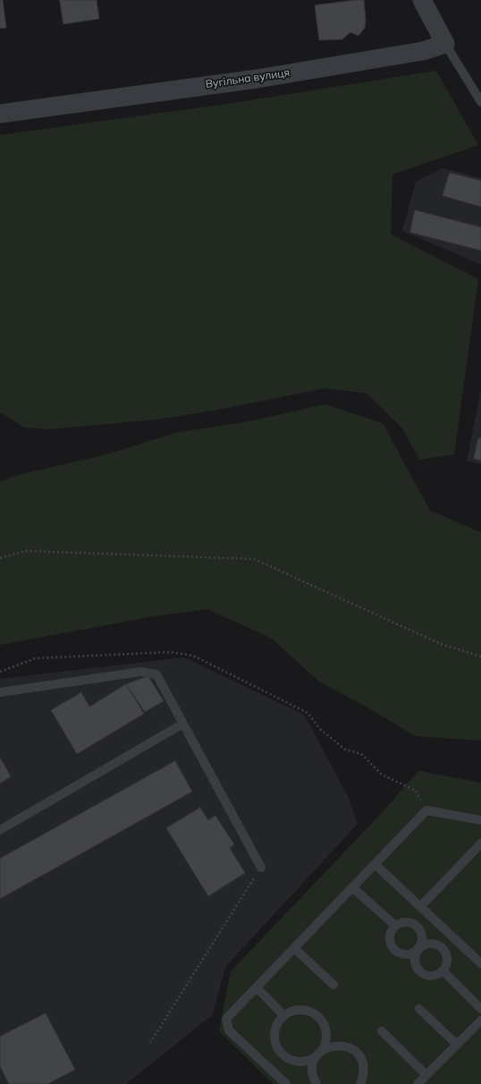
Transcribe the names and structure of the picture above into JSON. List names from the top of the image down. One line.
{"streets":{"street":["Вугільна вулиця"]}}
